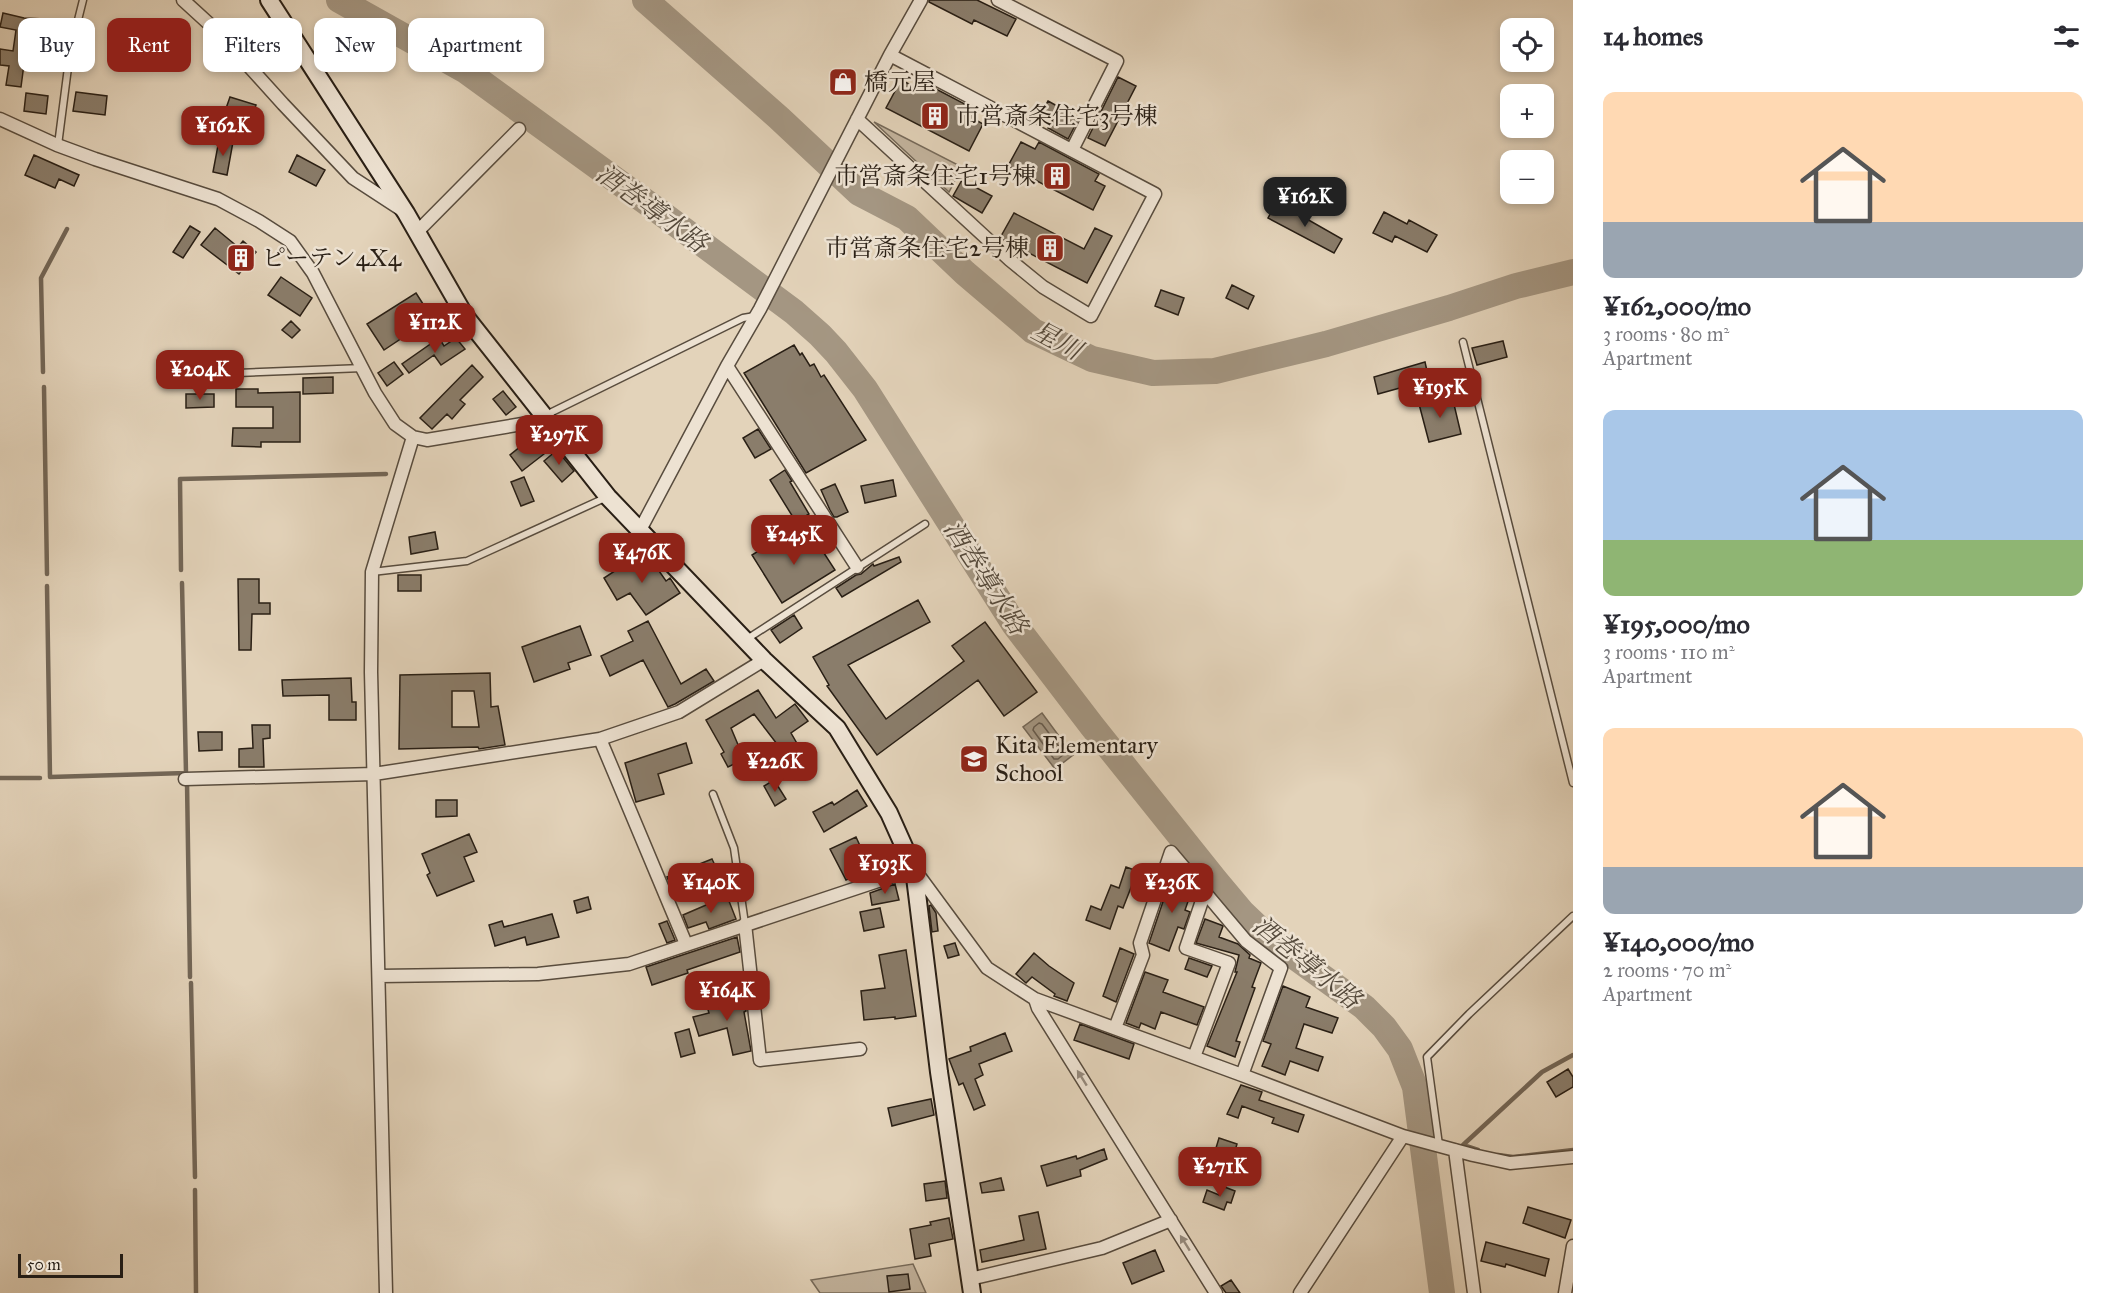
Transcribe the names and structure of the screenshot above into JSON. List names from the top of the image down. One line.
{"water":["酒巻導水路","星川"],"places":{"shop":["橋元屋"],"building":["市営斎条住宅3号棟","市営斎条住宅1号棟","市営斎条住宅2号棟","ピーテン4X4"],"school or university":["Kita Elementary School"]},"scale_bar":"50 m","page":{"heading":"14 homes","map_buttons":["+","−"],"chip":["Buy","Rent","Filters","New","Apartment"],"list":[{"name":"¥162,000/mo","note":"3 rooms · 80 m² · Apartment"},{"name":"¥195,000/mo","note":"3 rooms · 110 m² · Apartment"},{"name":"¥140,000/mo","note":"2 rooms · 70 m² · Apartment"}],"price":["¥162K","¥162K","¥112K","¥204K","¥195K","¥297K","¥245K","¥476K","¥226K","¥193K","¥140K","¥236K","¥164K","¥271K"],"scale":"50 m"}}
